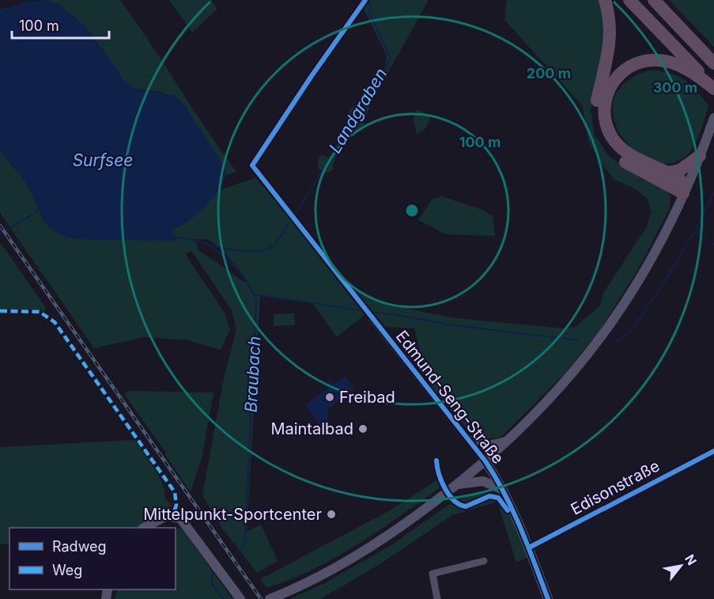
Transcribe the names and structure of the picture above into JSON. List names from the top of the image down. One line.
{"streets":{"main road":["Edmund-Seng-Straße"],"street":["Edisonstraße"]},"crossings":[["Edmund-Seng-Straße","Edisonstraße"]],"water":["Landgraben","Surfsee","Braubach"],"places":["Freibad","Maintalbad","Mittelpunkt-Sportcenter"],"legend":["Radweg","Weg"],"scale_bar":"100 m","north":"top right","rings":["200 m","300 m","100 m"]}
